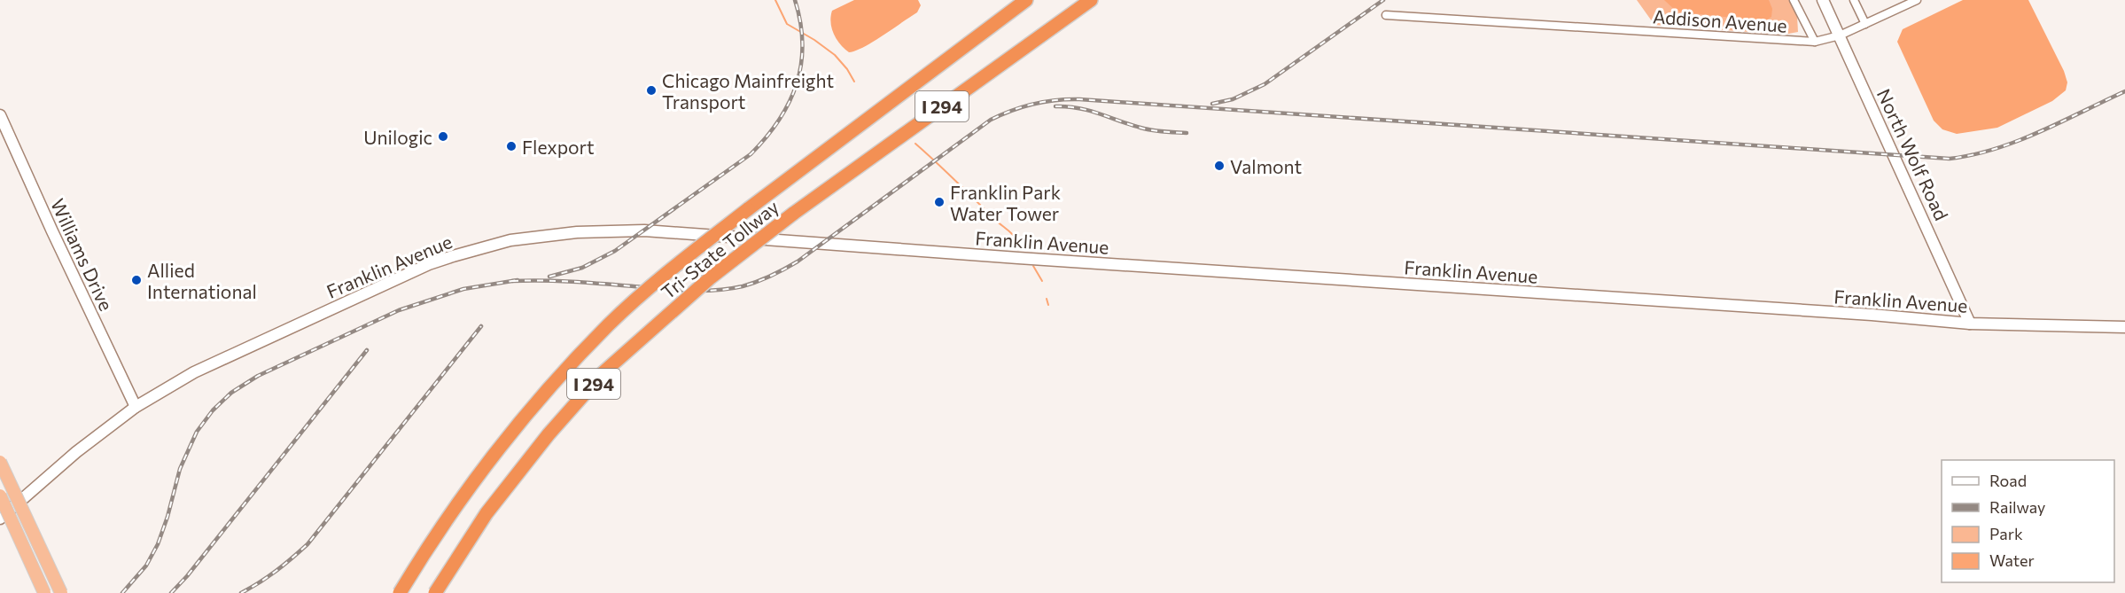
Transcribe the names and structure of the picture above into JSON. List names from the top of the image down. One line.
{"streets":{"highway":["I 294","Tri-State Tollway"],"main road":["North Wolf Road","Franklin Avenue","Williams Drive"],"street":["Addison Avenue"]},"crossings":[["Addison Avenue","North Wolf Road"],["North Wolf Road","Franklin Avenue"],["Franklin Avenue","Williams Drive"]],"places":["Chicago Mainfreight Transport","Unilogic","Flexport","Valmont","Franklin Park Water Tower","Allied International"],"legend":["Road","Railway","Park","Water"]}
